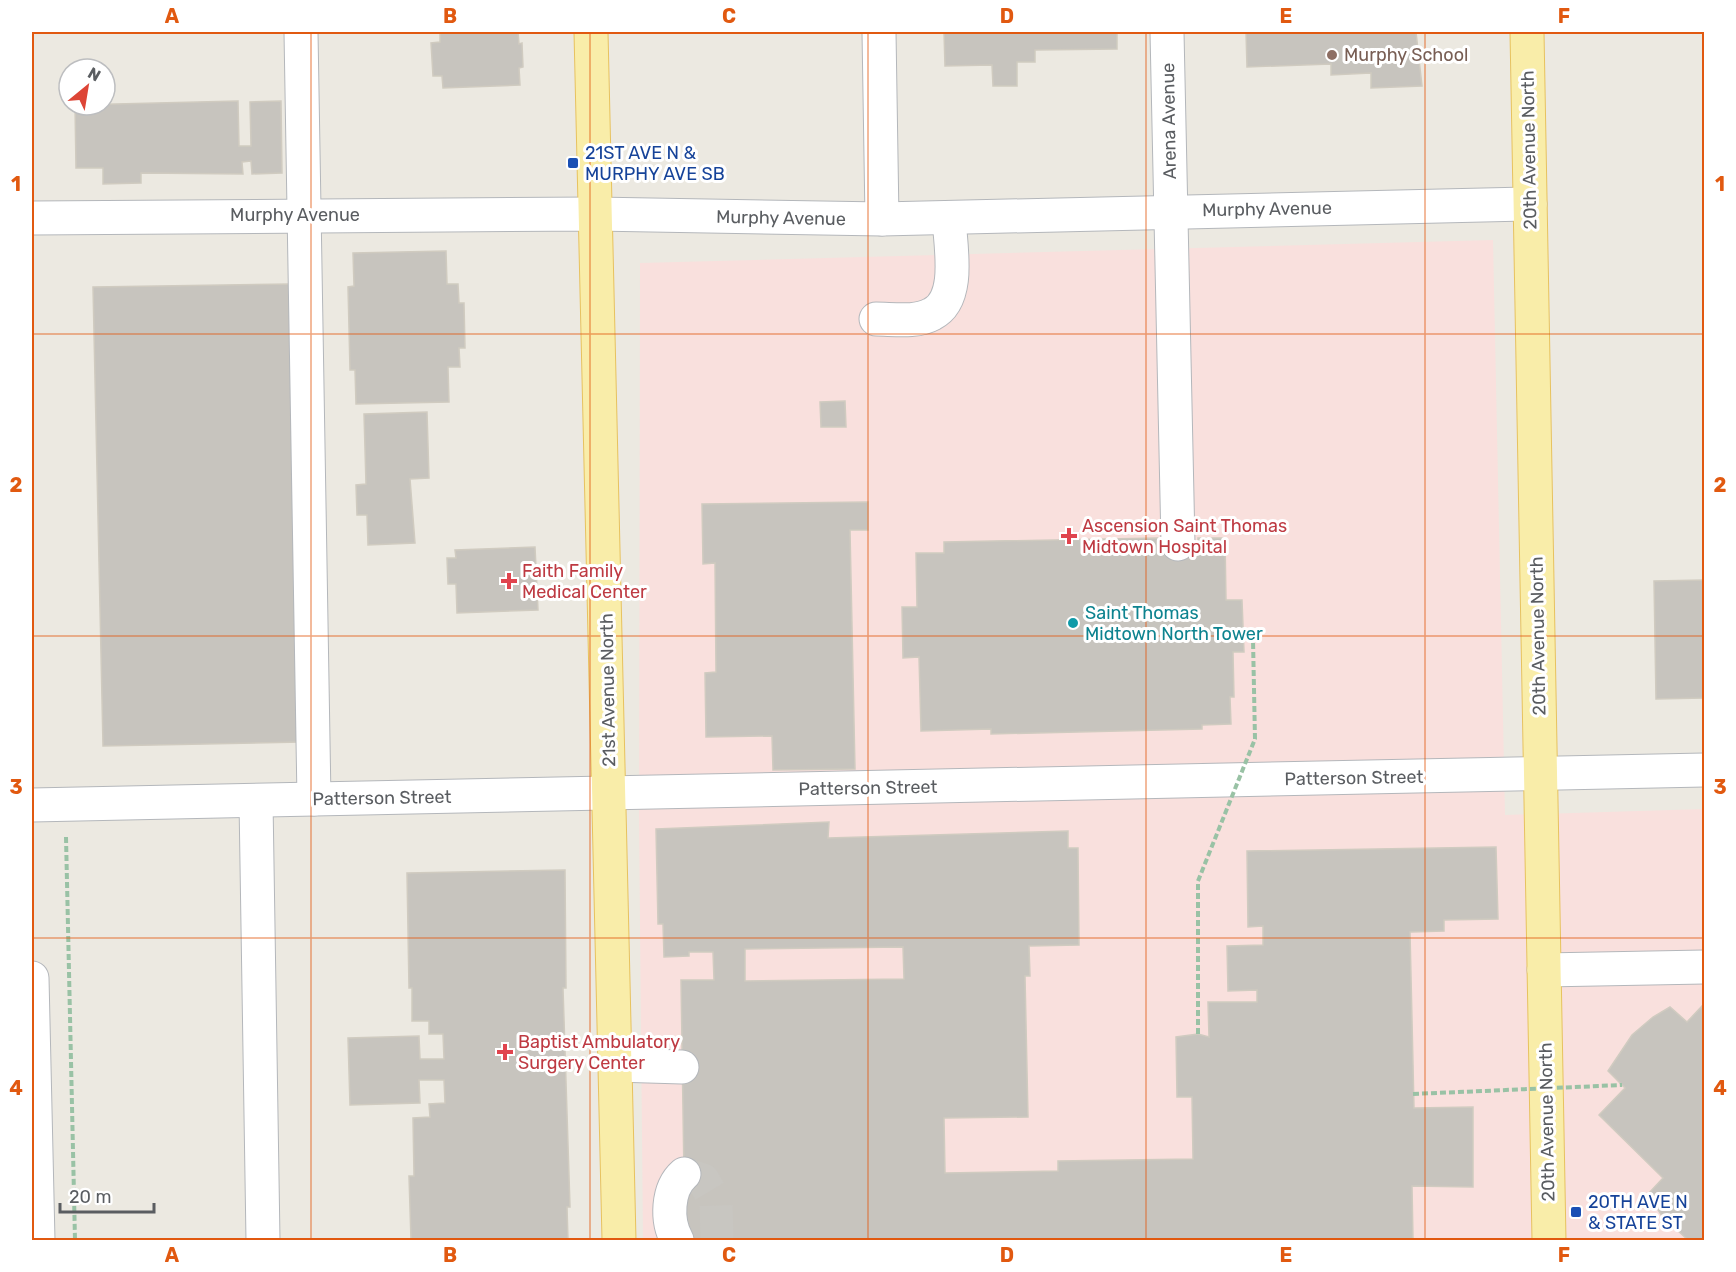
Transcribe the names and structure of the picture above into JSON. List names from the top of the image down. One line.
{"streets":{"main road":["20th Avenue North","21st Avenue North"],"street":["Arena Avenue","Murphy Avenue","Patterson Street"]},"crossings":[["Arena Avenue","Murphy Avenue"],["20th Avenue North","Murphy Avenue"],["20th Avenue North","Patterson Street"],["Murphy Avenue","21st Avenue North"],["21st Avenue North","Patterson Street"]],"places":{"other":["Murphy School","Saint Thomas Midtown North Tower"],"transit":["21ST AVE N & MURPHY AVE SB","20TH AVE N & STATE ST"],"health":["Ascension Saint Thomas Midtown Hospital","Faith Family Medical Center","Baptist Ambulatory Surgery Center"]},"scale_bar":"20 m","north":"top right","grid":{"columns":["A","B","C","D","E","F"],"rows":["1","2","3","4"]}}
